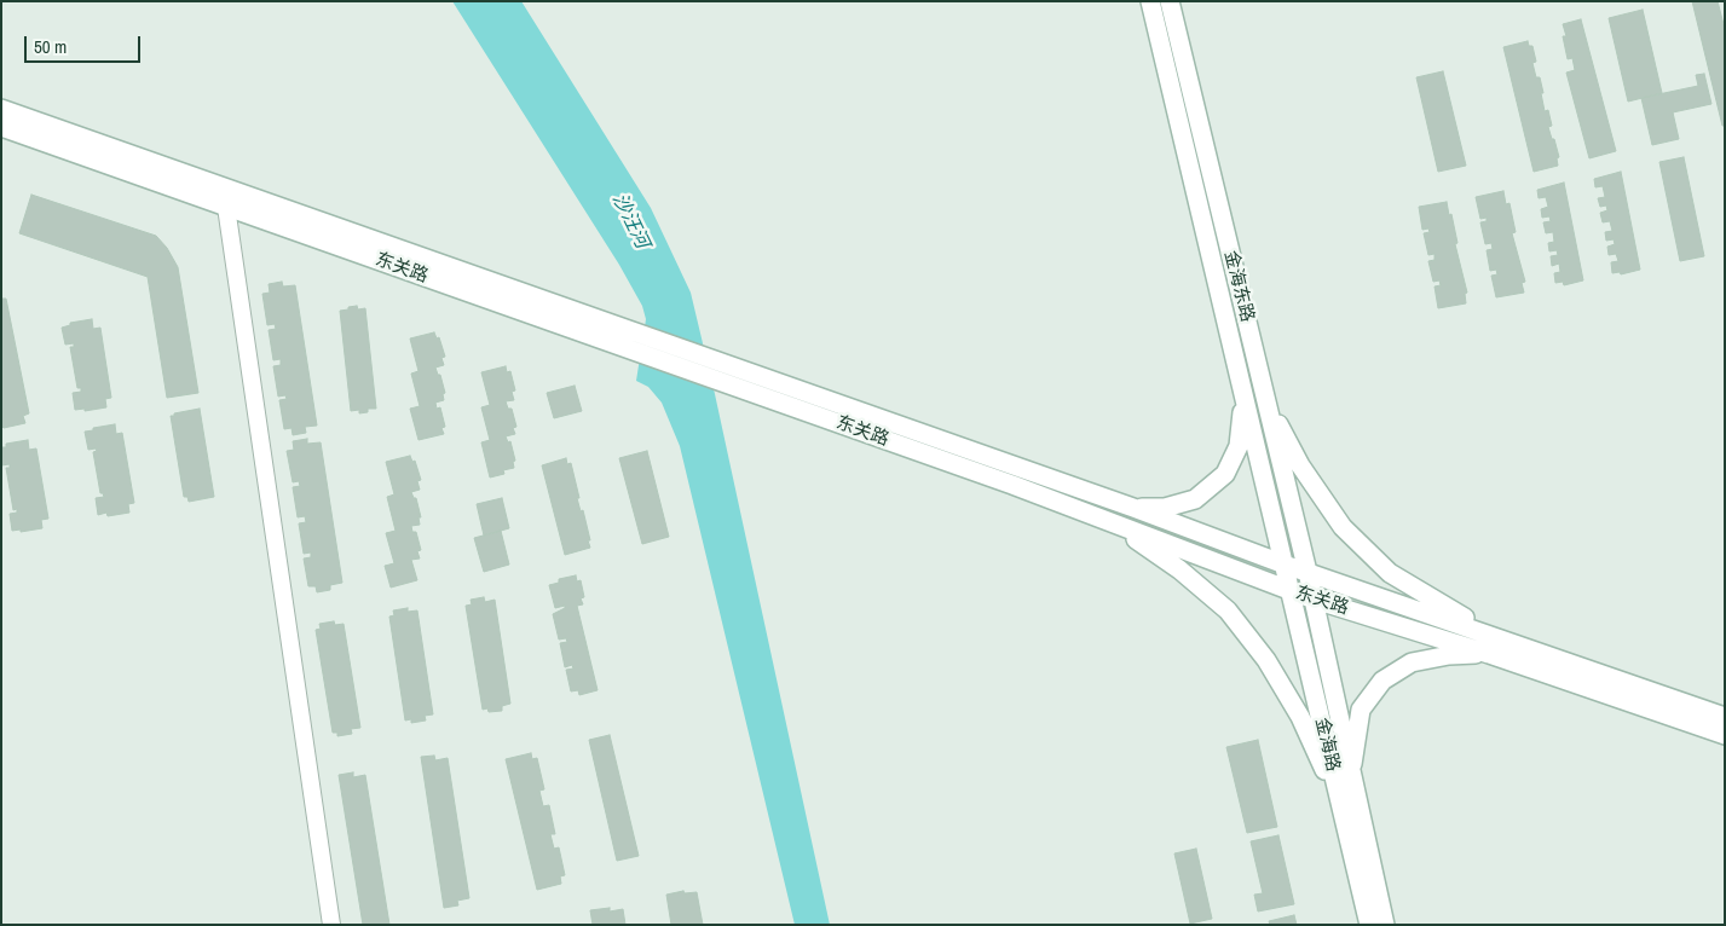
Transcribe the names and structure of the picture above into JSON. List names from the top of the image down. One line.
{"streets":{"main road":["东关路","金海东路","金海路"]},"crossings":[["东关路","金海东路"],["东关路","金海路"],["金海东路","金海路"]],"water":["沙汪河"],"scale_bar":"50 m"}
